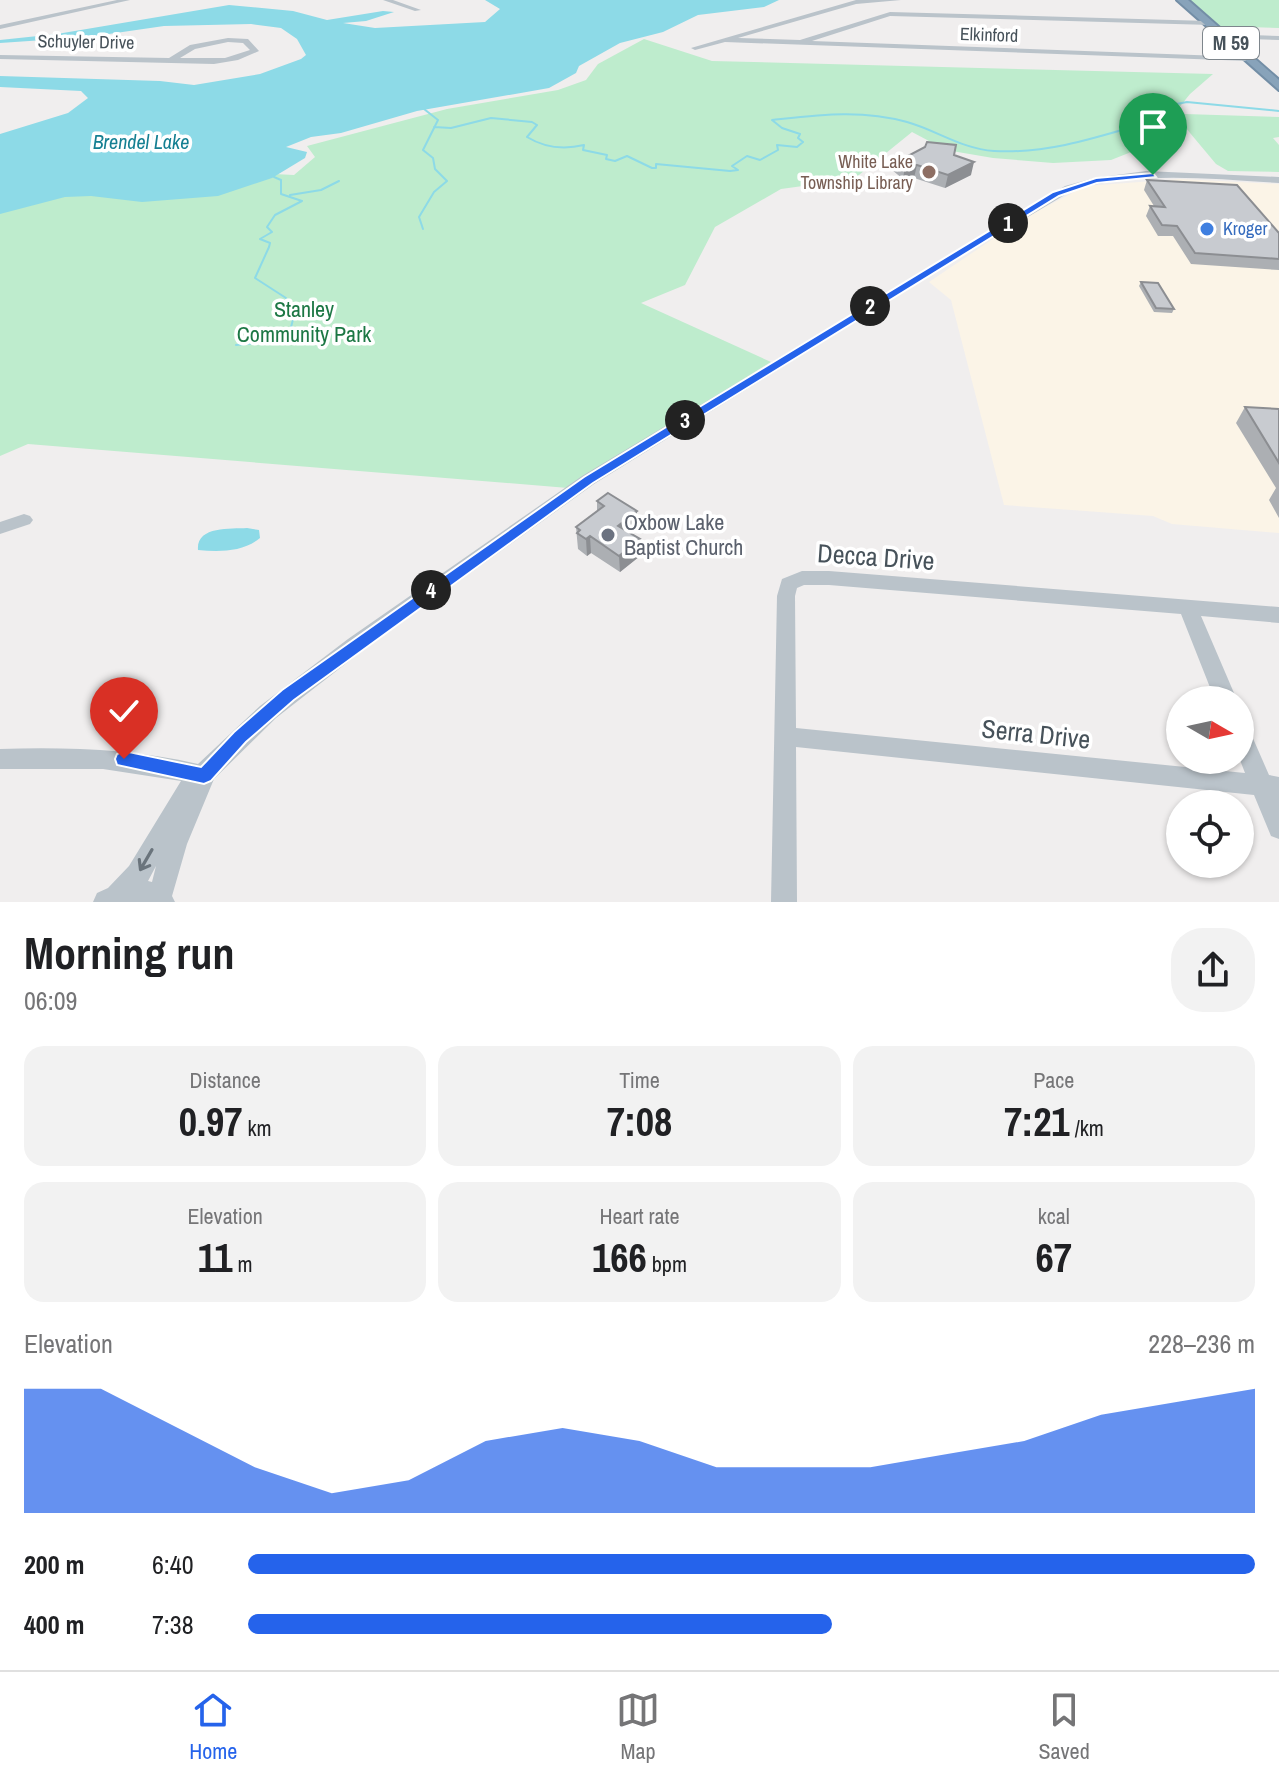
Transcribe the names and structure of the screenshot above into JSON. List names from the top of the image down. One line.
{"streets":{"highway":["M 59"],"street":["Elkinford","Schuyler Drive","Decca Drive","Serra Drive"]},"crossings":[["Elkinford","M 59"],["Decca Drive","Serra Drive"]],"water":["Brendel Lake"],"parks":["Stanley Community Park"],"places":["White Lake Township Library","Kroger","Oxbow Lake Baptist Church"],"north":"right","page":{"pins":["1","2","3","4"],"heading":["Morning run","06:09"],"stats":[["Distance","0.97 km"],["Time","7:08"],["Pace","7:21 /km"],["Elevation","11 m"],["Heart rate","166 bpm"],["kcal","67"]],"chart":["Elevation","228–236 m"],"list":[{"name":"200 m","note":"6:40"},{"name":"400 m","note":"7:38"}],"tabs":["Home","Map","Saved"]}}
